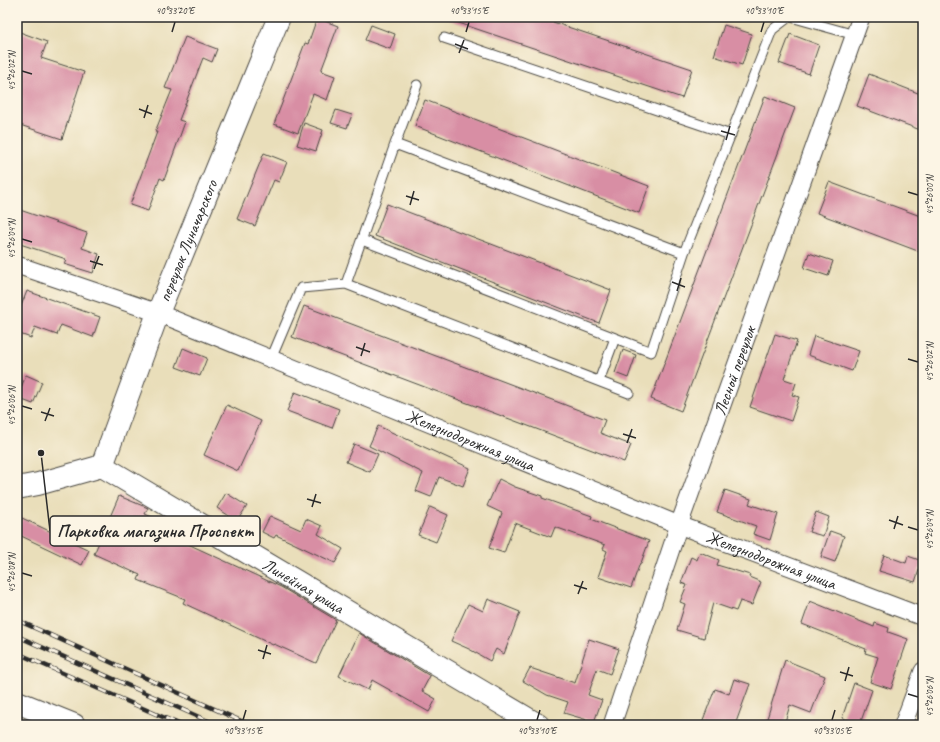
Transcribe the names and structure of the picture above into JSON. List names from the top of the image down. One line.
{"streets":{"street":["переулок Луначарского","Лесной переулок","Железнодорожная улица","Линейная улица"]},"crossings":[["переулок Луначарского","Железнодорожная улица"],["переулок Луначарского","Линейная улица"],["Лесной переулок","Железнодорожная улица"]],"places":["Парковка магазина Проспект"],"coordinates":["40°33'20\"E","40°33'15\"E","40°33'10\"E","45°26'02\"N","45°26'00\"N","45°26'04\"N","45°26'06\"N","45°26'08\"N","40°33'05\"E"]}
